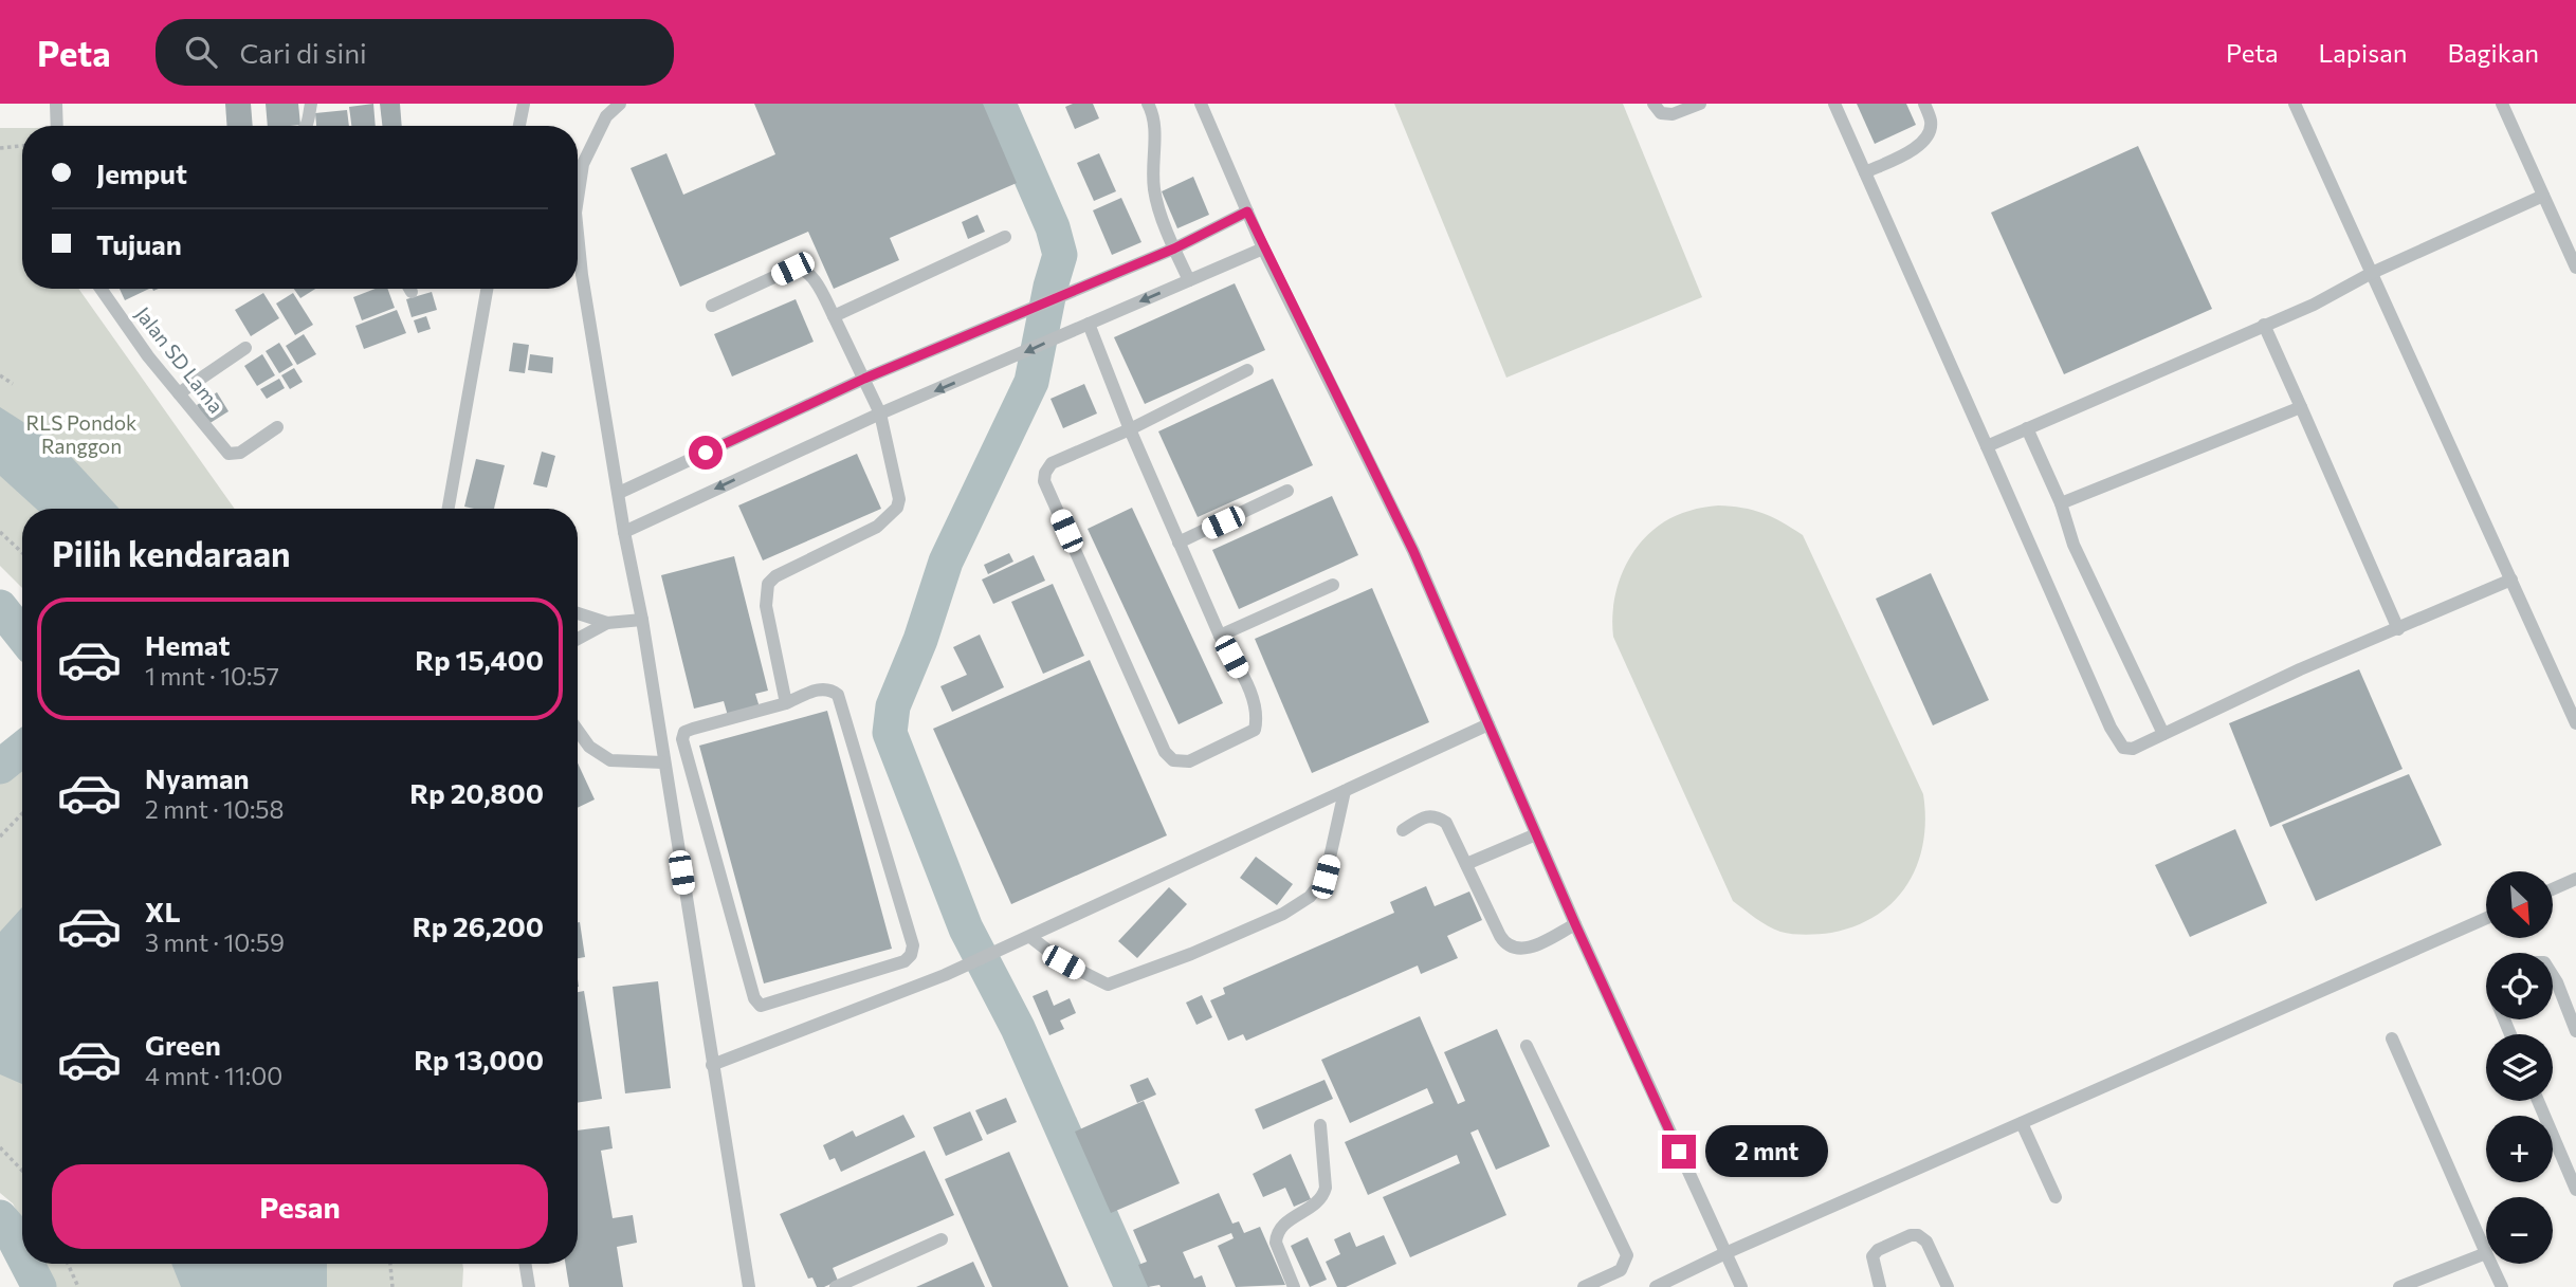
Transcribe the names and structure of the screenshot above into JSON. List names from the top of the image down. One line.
{"streets":{"street":["Jalan SD Lama"]},"parks":["RLS Pondok Ranggon"],"north":"bottom right","page":{"header":"Peta","search":"Cari di sini","nav":["Peta","Lapisan","Bagikan"],"banner":["Jemput","Tujuan"],"heading":"Pilih kendaraan","list":[{"name":"Hemat","note":"1 mnt · 10:57","value":"Rp 15,400"},{"name":"Nyaman","note":"2 mnt · 10:58","value":"Rp 20,800"},{"name":"XL","note":"3 mnt · 10:59","value":"Rp 26,200"},{"name":"Green","note":"4 mnt · 11:00","value":"Rp 13,000"}],"map_buttons":["+","−"],"bubble":"2 mnt","buttons":"Pesan"}}
